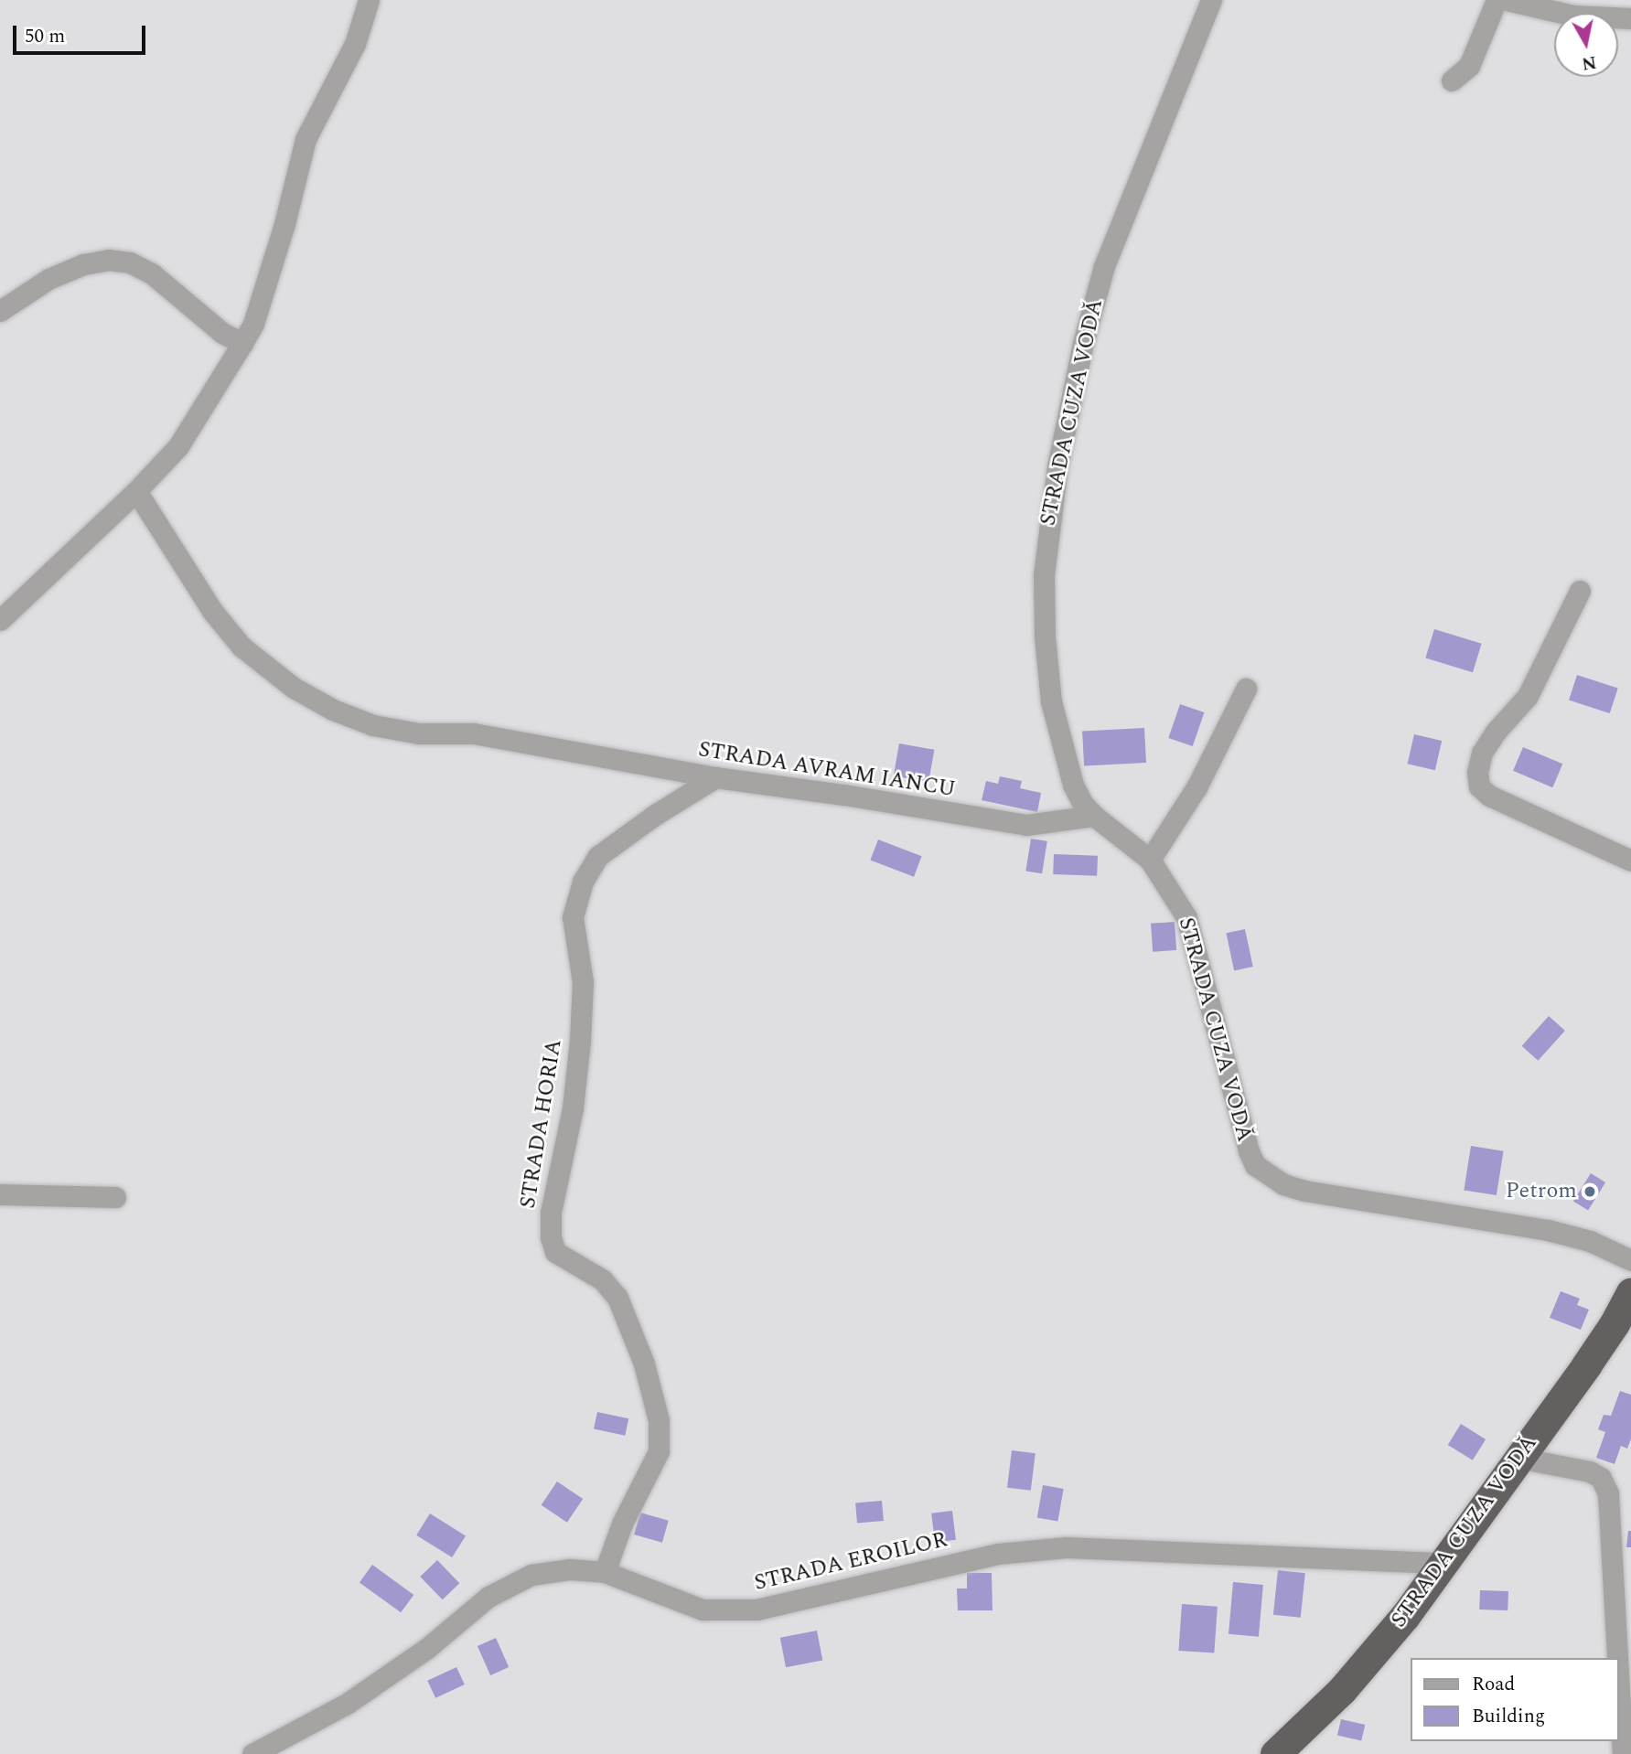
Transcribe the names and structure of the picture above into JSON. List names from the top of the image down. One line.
{"streets":{"highway":["STRADA CUZA VODĂ"],"street":["STRADA AVRAM IANCU","STRADA HORIA","STRADA EROILOR"]},"crossings":[["STRADA CUZA VODĂ","STRADA AVRAM IANCU"],["STRADA CUZA VODĂ","STRADA EROILOR"],["STRADA AVRAM IANCU","STRADA HORIA"],["STRADA HORIA","STRADA EROILOR"]],"places":["Petrom"],"legend":["Road","Building"],"scale_bar":"50 m","north":"bottom"}
